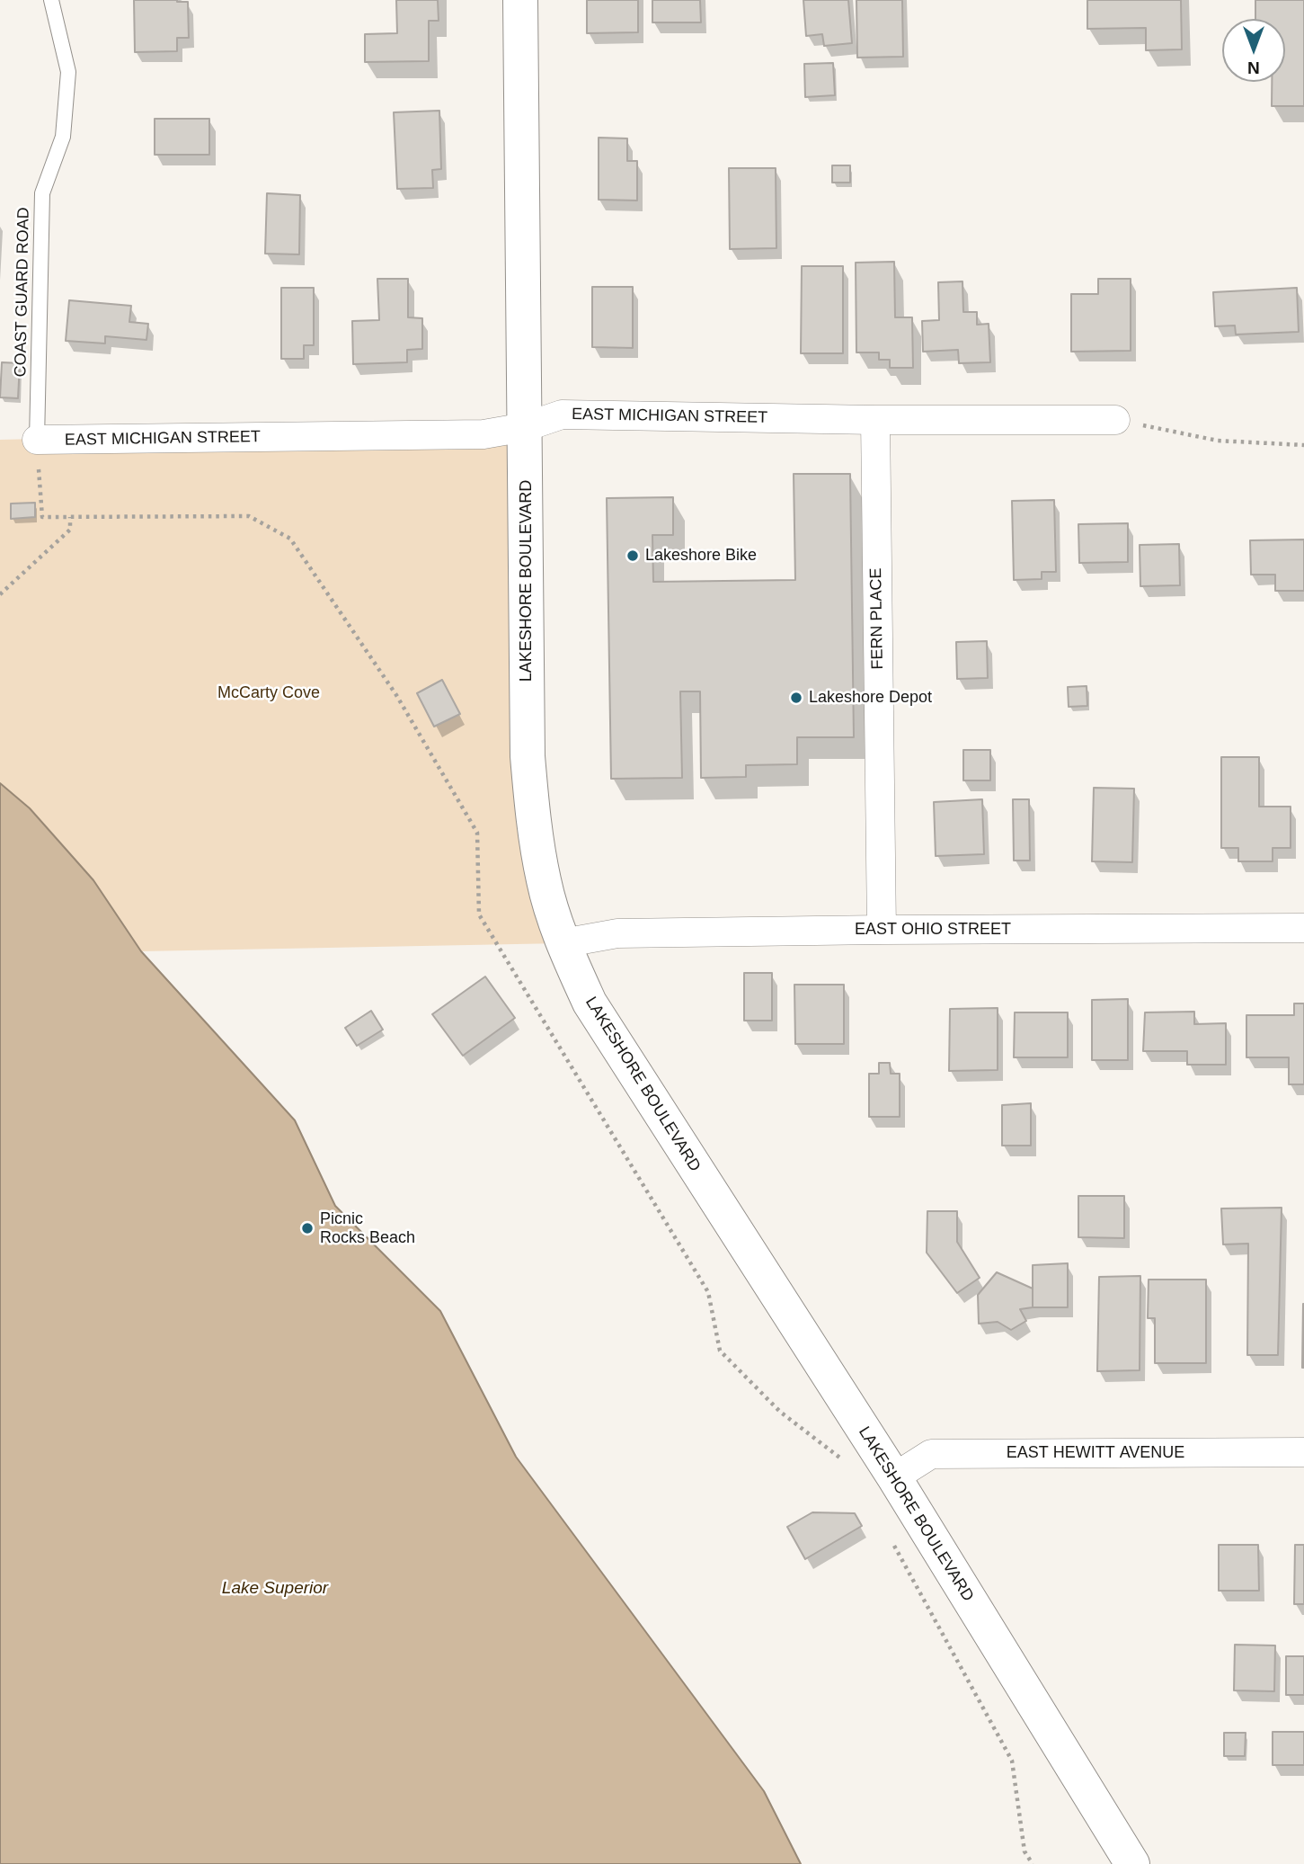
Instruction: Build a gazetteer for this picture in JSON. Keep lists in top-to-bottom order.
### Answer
{
  "streets": {
    "street": [
      "EAST MICHIGAN STREET",
      "LAKESHORE BOULEVARD",
      "FERN PLACE",
      "EAST OHIO STREET",
      "EAST HEWITT AVENUE"
    ],
    "lane": ["COAST GUARD ROAD"]
  },
  "crossings": [
    ["COAST GUARD ROAD", "EAST MICHIGAN STREET"],
    ["EAST MICHIGAN STREET", "LAKESHORE BOULEVARD"],
    ["EAST MICHIGAN STREET", "FERN PLACE"],
    ["LAKESHORE BOULEVARD", "EAST OHIO STREET"],
    ["LAKESHORE BOULEVARD", "EAST HEWITT AVENUE"],
    ["FERN PLACE", "EAST OHIO STREET"]
  ],
  "water": ["Lake Superior"],
  "parks": ["McCarty Cove"],
  "places": ["Lakeshore Bike", "Lakeshore Depot", "Picnic Rocks Beach"],
  "north": "bottom"
}
